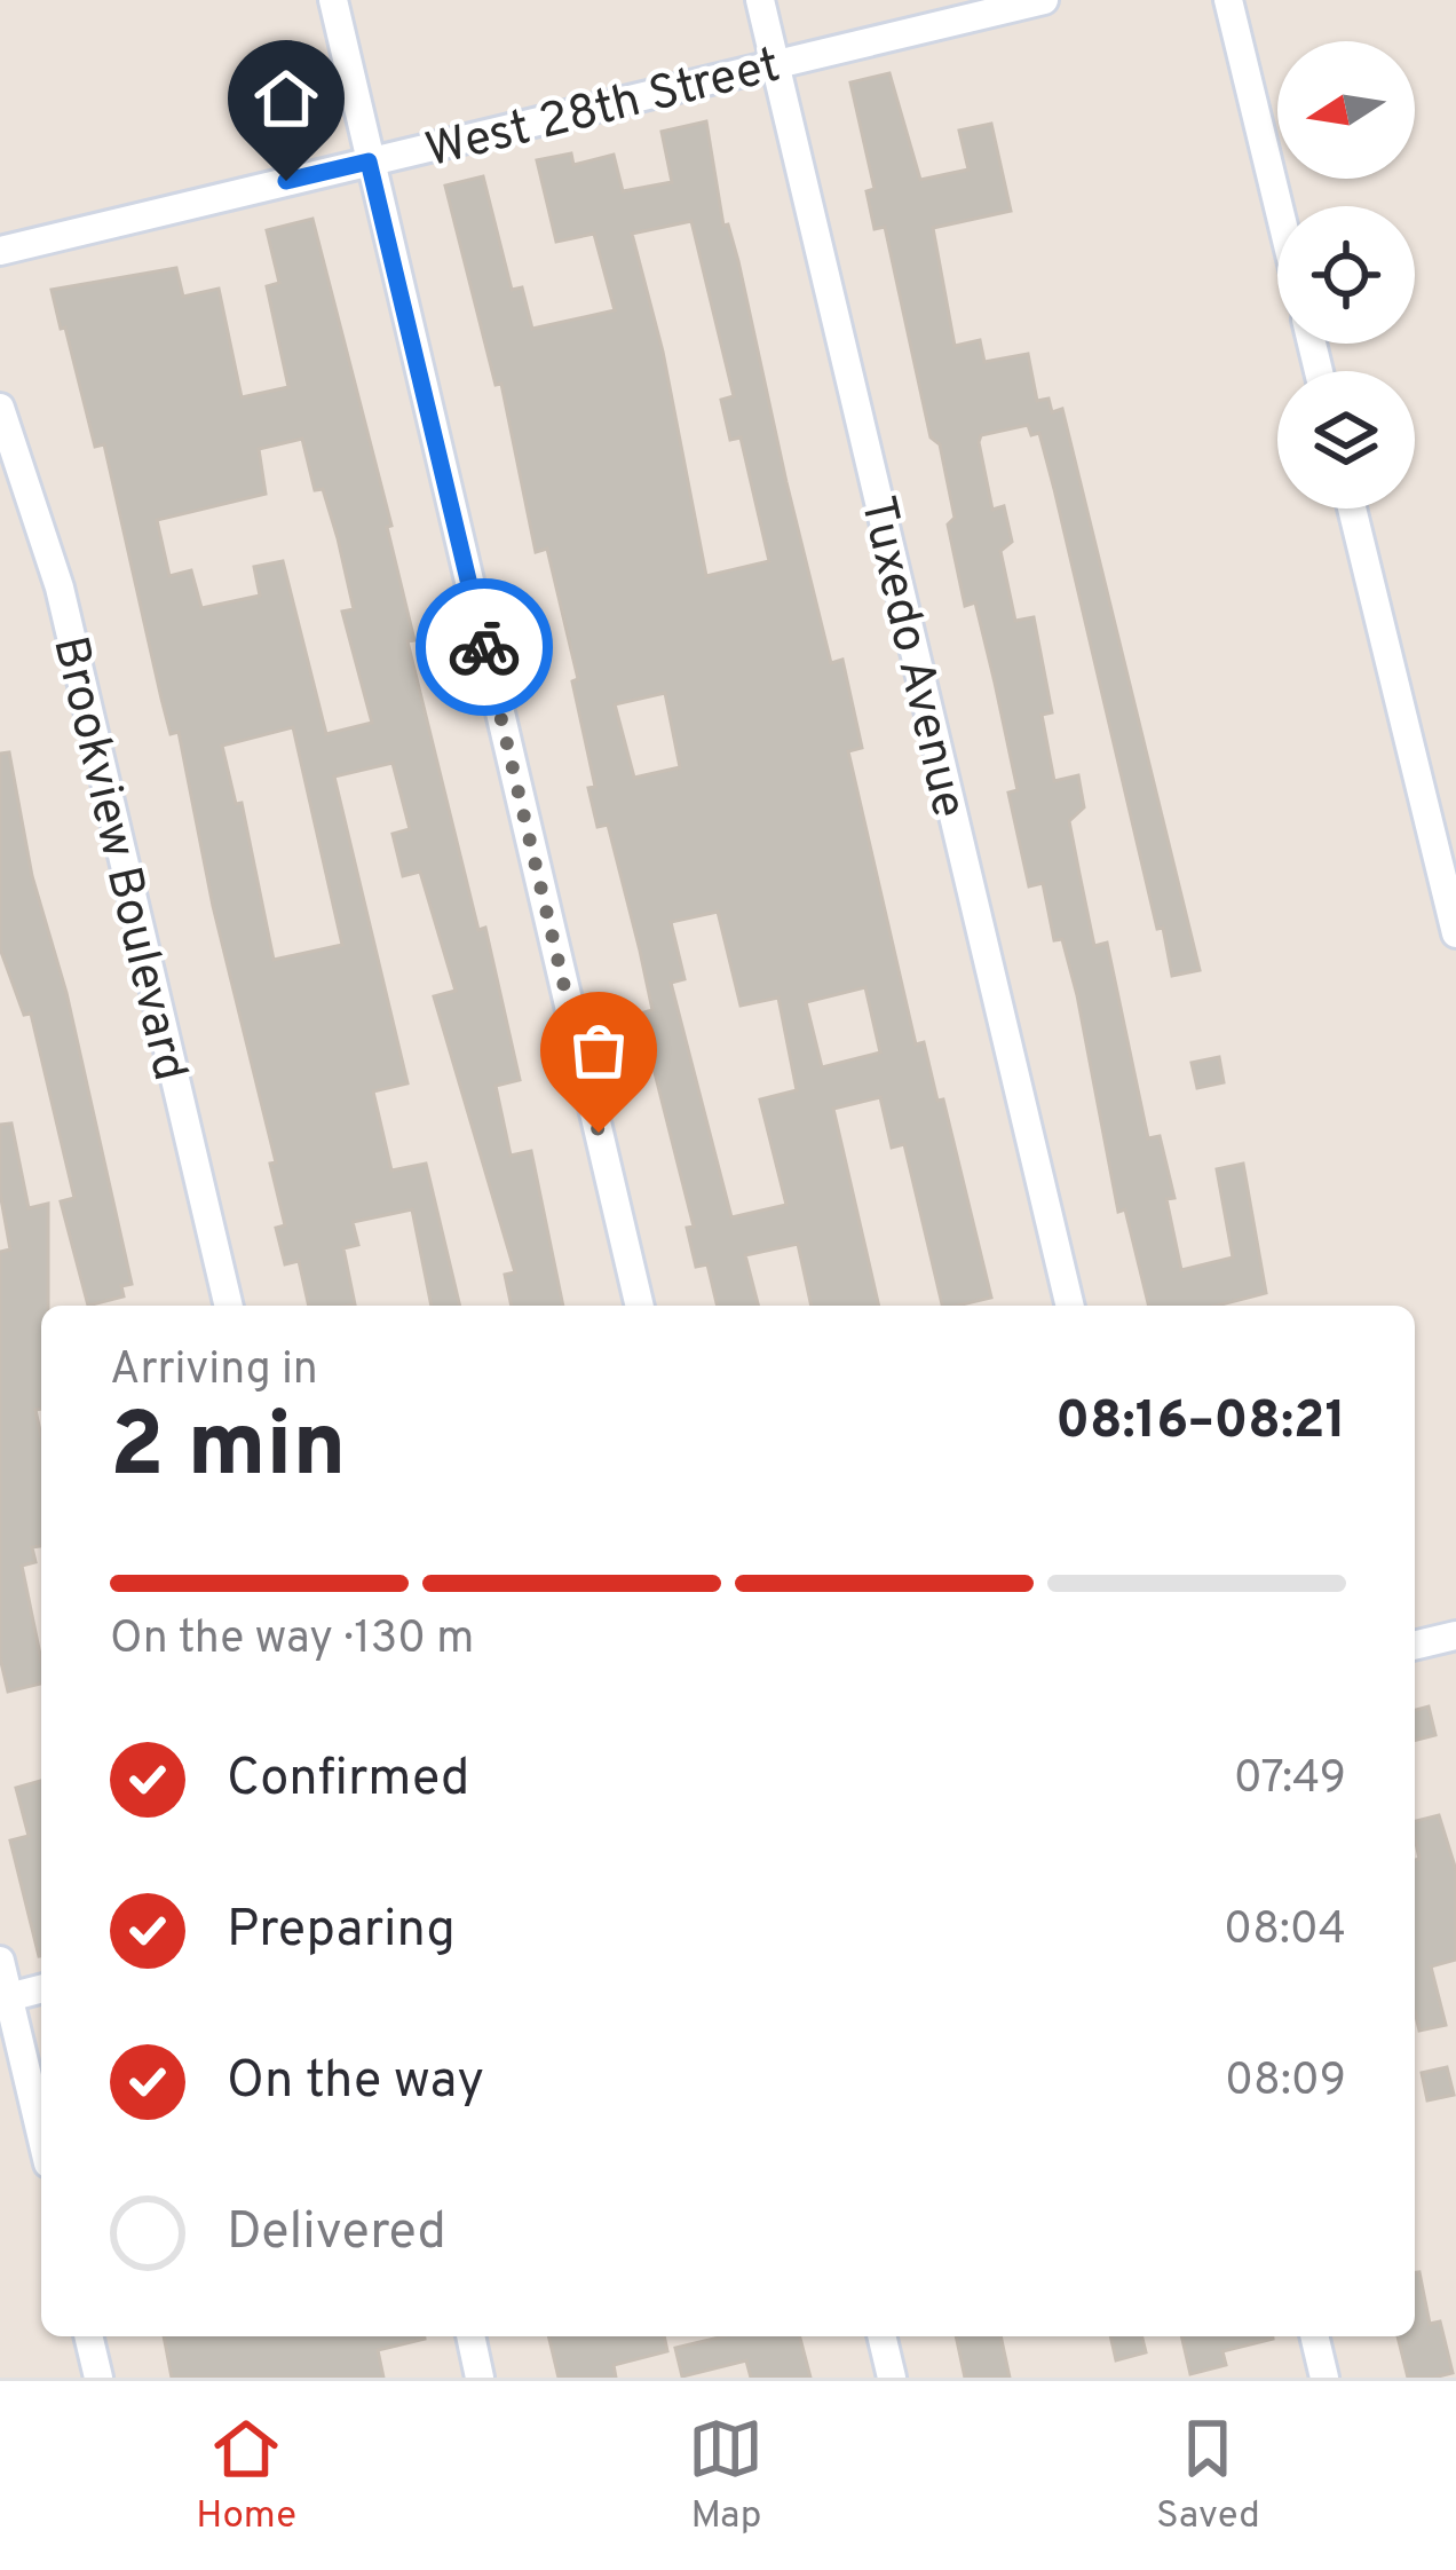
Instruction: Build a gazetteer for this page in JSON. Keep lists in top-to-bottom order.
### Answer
{
  "streets": {
    "street": ["West 28th Street", "Tuxedo Avenue", "Brookview Boulevard"]
  },
  "crossings": [
    ["West 28th Street", "Tuxedo Avenue"]
  ],
  "north": "left",
  "page": {
    "heading": ["2 min", "Arriving in", "08:16–08:21"],
    "bar": "On the way · 130 m",
    "list": [
      ["Confirmed", "07:49"],
      ["Preparing", "08:04"],
      ["On the way", "08:09"],
      "Delivered"
    ],
    "tabs": ["Home", "Map", "Saved"]
  }
}
